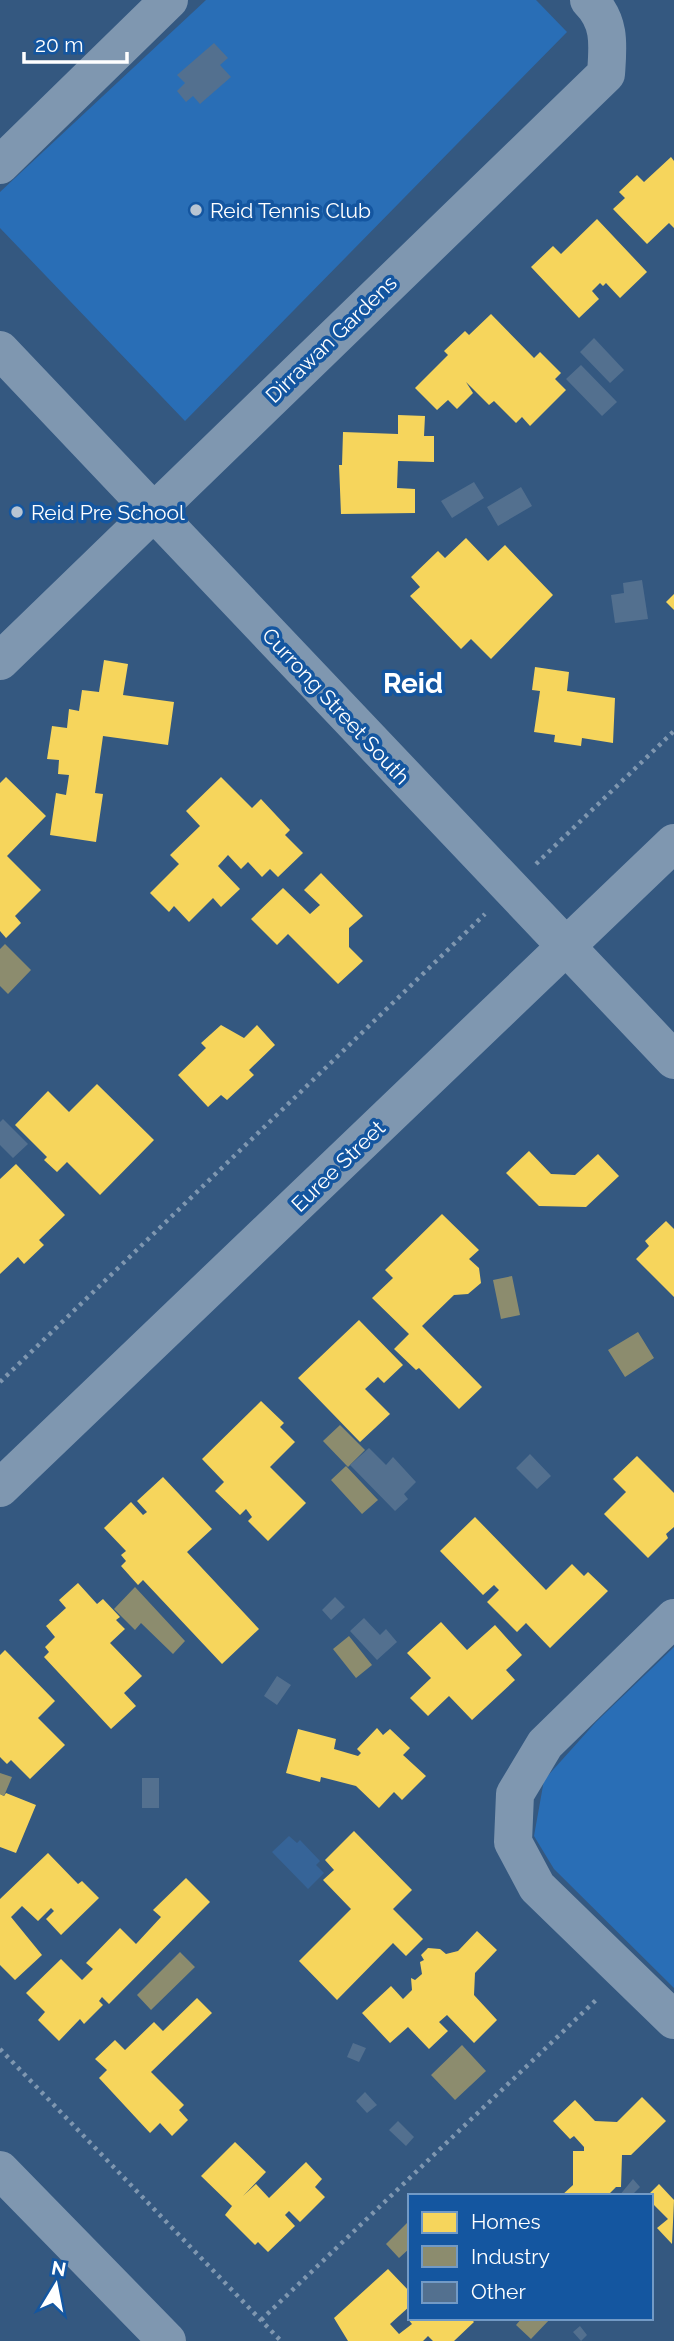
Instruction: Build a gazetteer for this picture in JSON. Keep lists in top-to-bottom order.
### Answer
{
  "streets": {
    "street": ["Dirrawan Gardens", "Currong Street South", "Euree Street"]
  },
  "crossings": [
    ["Dirrawan Gardens", "Currong Street South"],
    ["Currong Street South", "Euree Street"]
  ],
  "districts": ["Reid"],
  "places": ["Reid Tennis Club", "Reid Pre School"],
  "legend": ["Homes", "Industry", "Other"],
  "scale_bar": "20 m",
  "north": "top"
}
